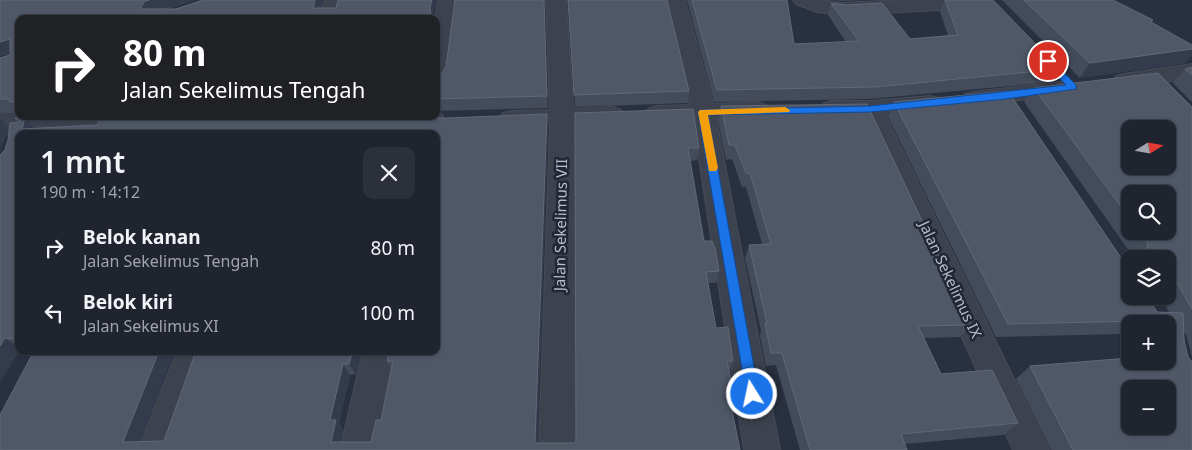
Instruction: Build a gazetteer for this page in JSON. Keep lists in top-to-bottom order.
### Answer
{
  "streets": {
    "street": ["Jalan Sekelimus VII", "Jalan Sekelimus IX"]
  },
  "north": "right",
  "page": {
    "turn": ["80 m", "Jalan Sekelimus Tengah"],
    "map_buttons": ["+", "−"],
    "heading": ["1 mnt", "190 m · 14:12"],
    "list": [
      {
        "name": "Belok kanan",
        "note": "Jalan Sekelimus Tengah",
        "value": "80 m"
      },
      {
        "name": "Belok kiri",
        "note": "Jalan Sekelimus XI",
        "value": "100 m"
      }
    ]
  }
}
